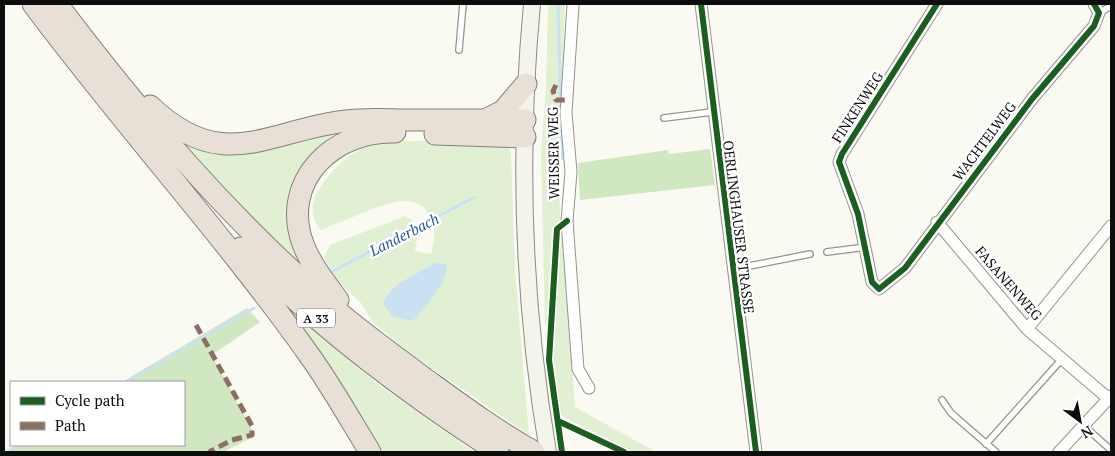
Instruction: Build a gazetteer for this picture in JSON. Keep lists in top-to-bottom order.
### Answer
{
  "streets": {
    "highway": ["A 33"],
    "street": [
      "FINKENWEG",
      "WACHTELWEG",
      "WEISSER WEG",
      "OERLINGHAUSER STRASSE",
      "FASANENWEG"
    ]
  },
  "crossings": [
    ["FINKENWEG", "WACHTELWEG"],
    ["WACHTELWEG", "FASANENWEG"]
  ],
  "water": ["Landerbach"],
  "legend": ["Cycle path", "Path"],
  "north": "bottom right"
}
